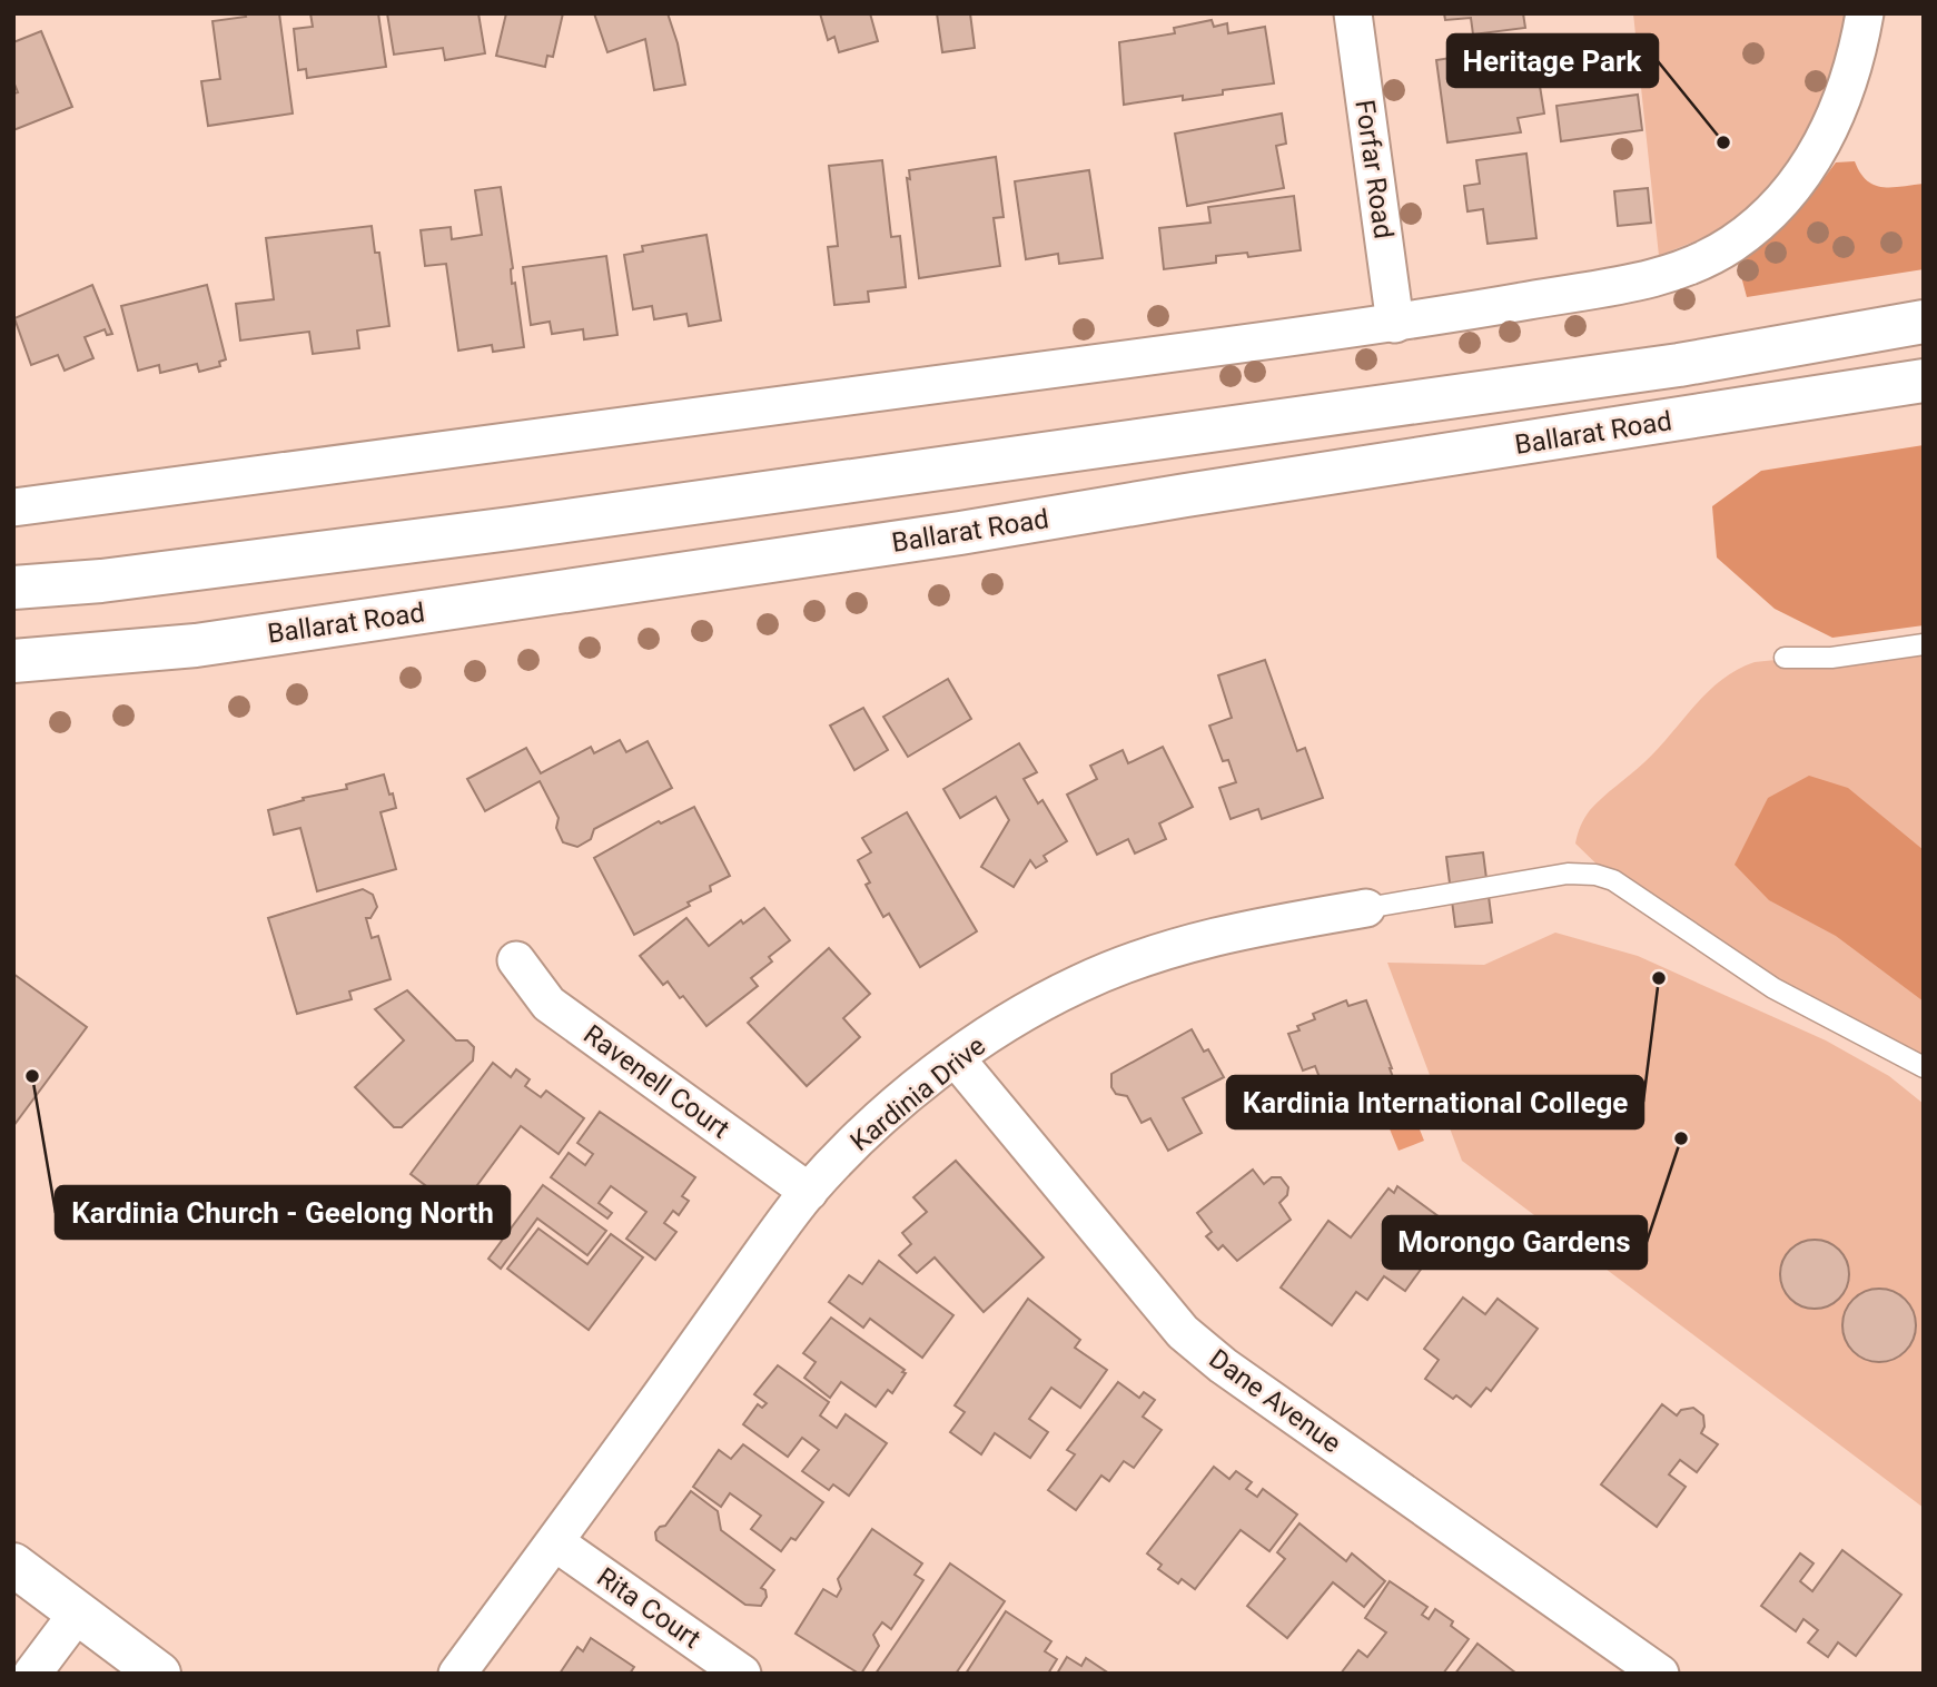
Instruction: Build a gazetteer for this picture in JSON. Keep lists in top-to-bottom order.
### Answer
{
  "streets": {
    "main road": ["Ballarat Road"],
    "street": [
      "Forfar Road",
      "Ravenell Court",
      "Kardinia Drive",
      "Dane Avenue",
      "Rita Court"
    ]
  },
  "crossings": [
    ["Ravenell Court", "Kardinia Drive"],
    ["Kardinia Drive", "Dane Avenue"],
    ["Kardinia Drive", "Rita Court"]
  ],
  "places": [
    "Heritage Park",
    "Kardinia International College",
    "Kardinia Church - Geelong North",
    "Morongo Gardens"
  ]
}
